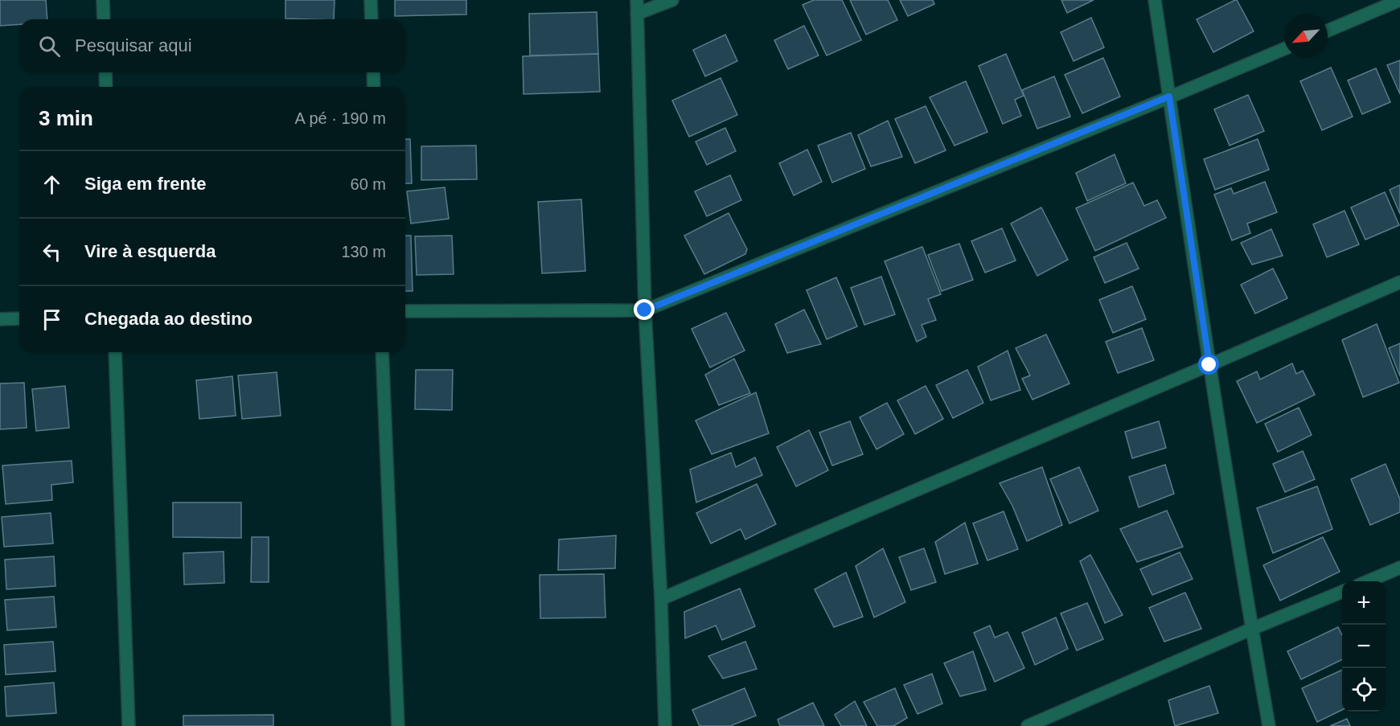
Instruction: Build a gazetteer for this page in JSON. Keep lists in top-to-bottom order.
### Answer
{
  "north": "bottom left",
  "page": {
    "search": "Pesquisar aqui",
    "heading": ["3 min", "A pé · 190 m"],
    "list": [
      ["Siga em frente", "60 m"],
      ["Vire à esquerda", "130 m"],
      "Chegada ao destino"
    ],
    "map_buttons": ["+", "−"]
  }
}
